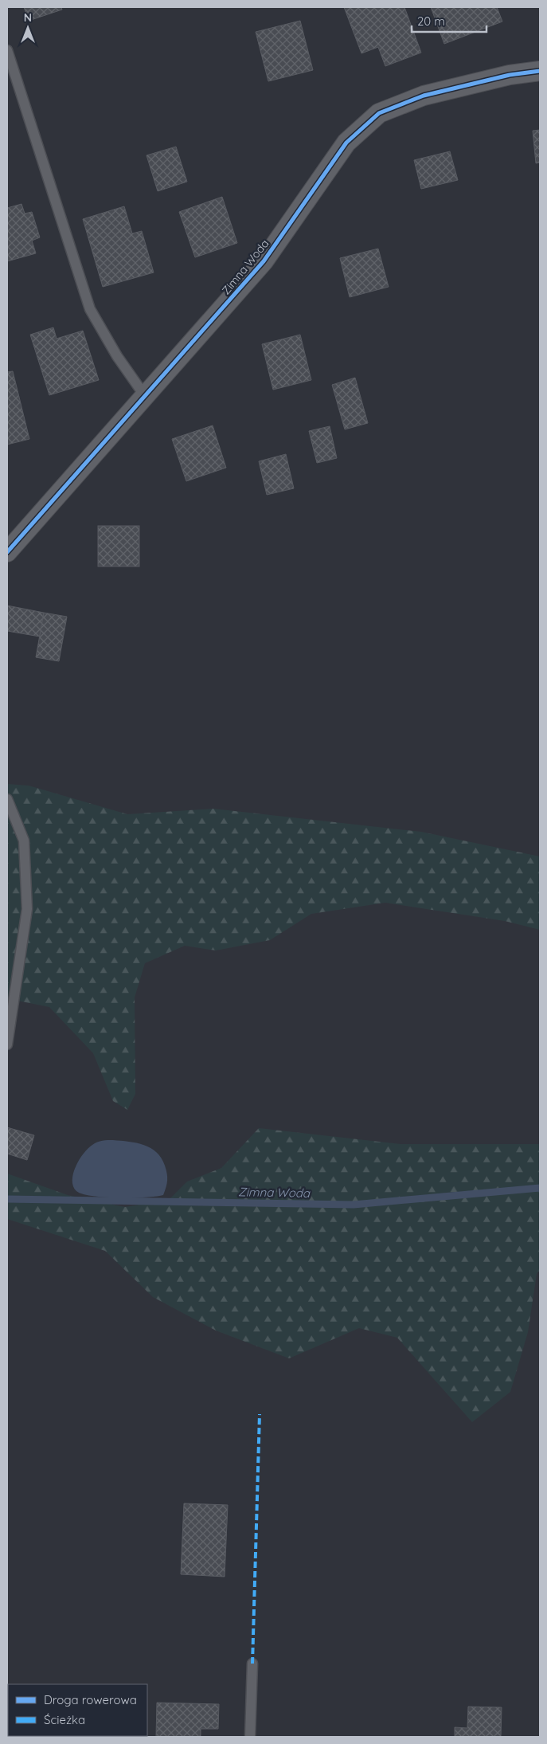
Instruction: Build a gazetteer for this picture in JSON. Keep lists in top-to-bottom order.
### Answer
{
  "streets": {
    "street": ["Zimna Woda"]
  },
  "water": ["Zimna Woda"],
  "legend": ["Droga rowerowa", "Ścieżka"],
  "scale_bar": "20 m",
  "north": "top"
}
